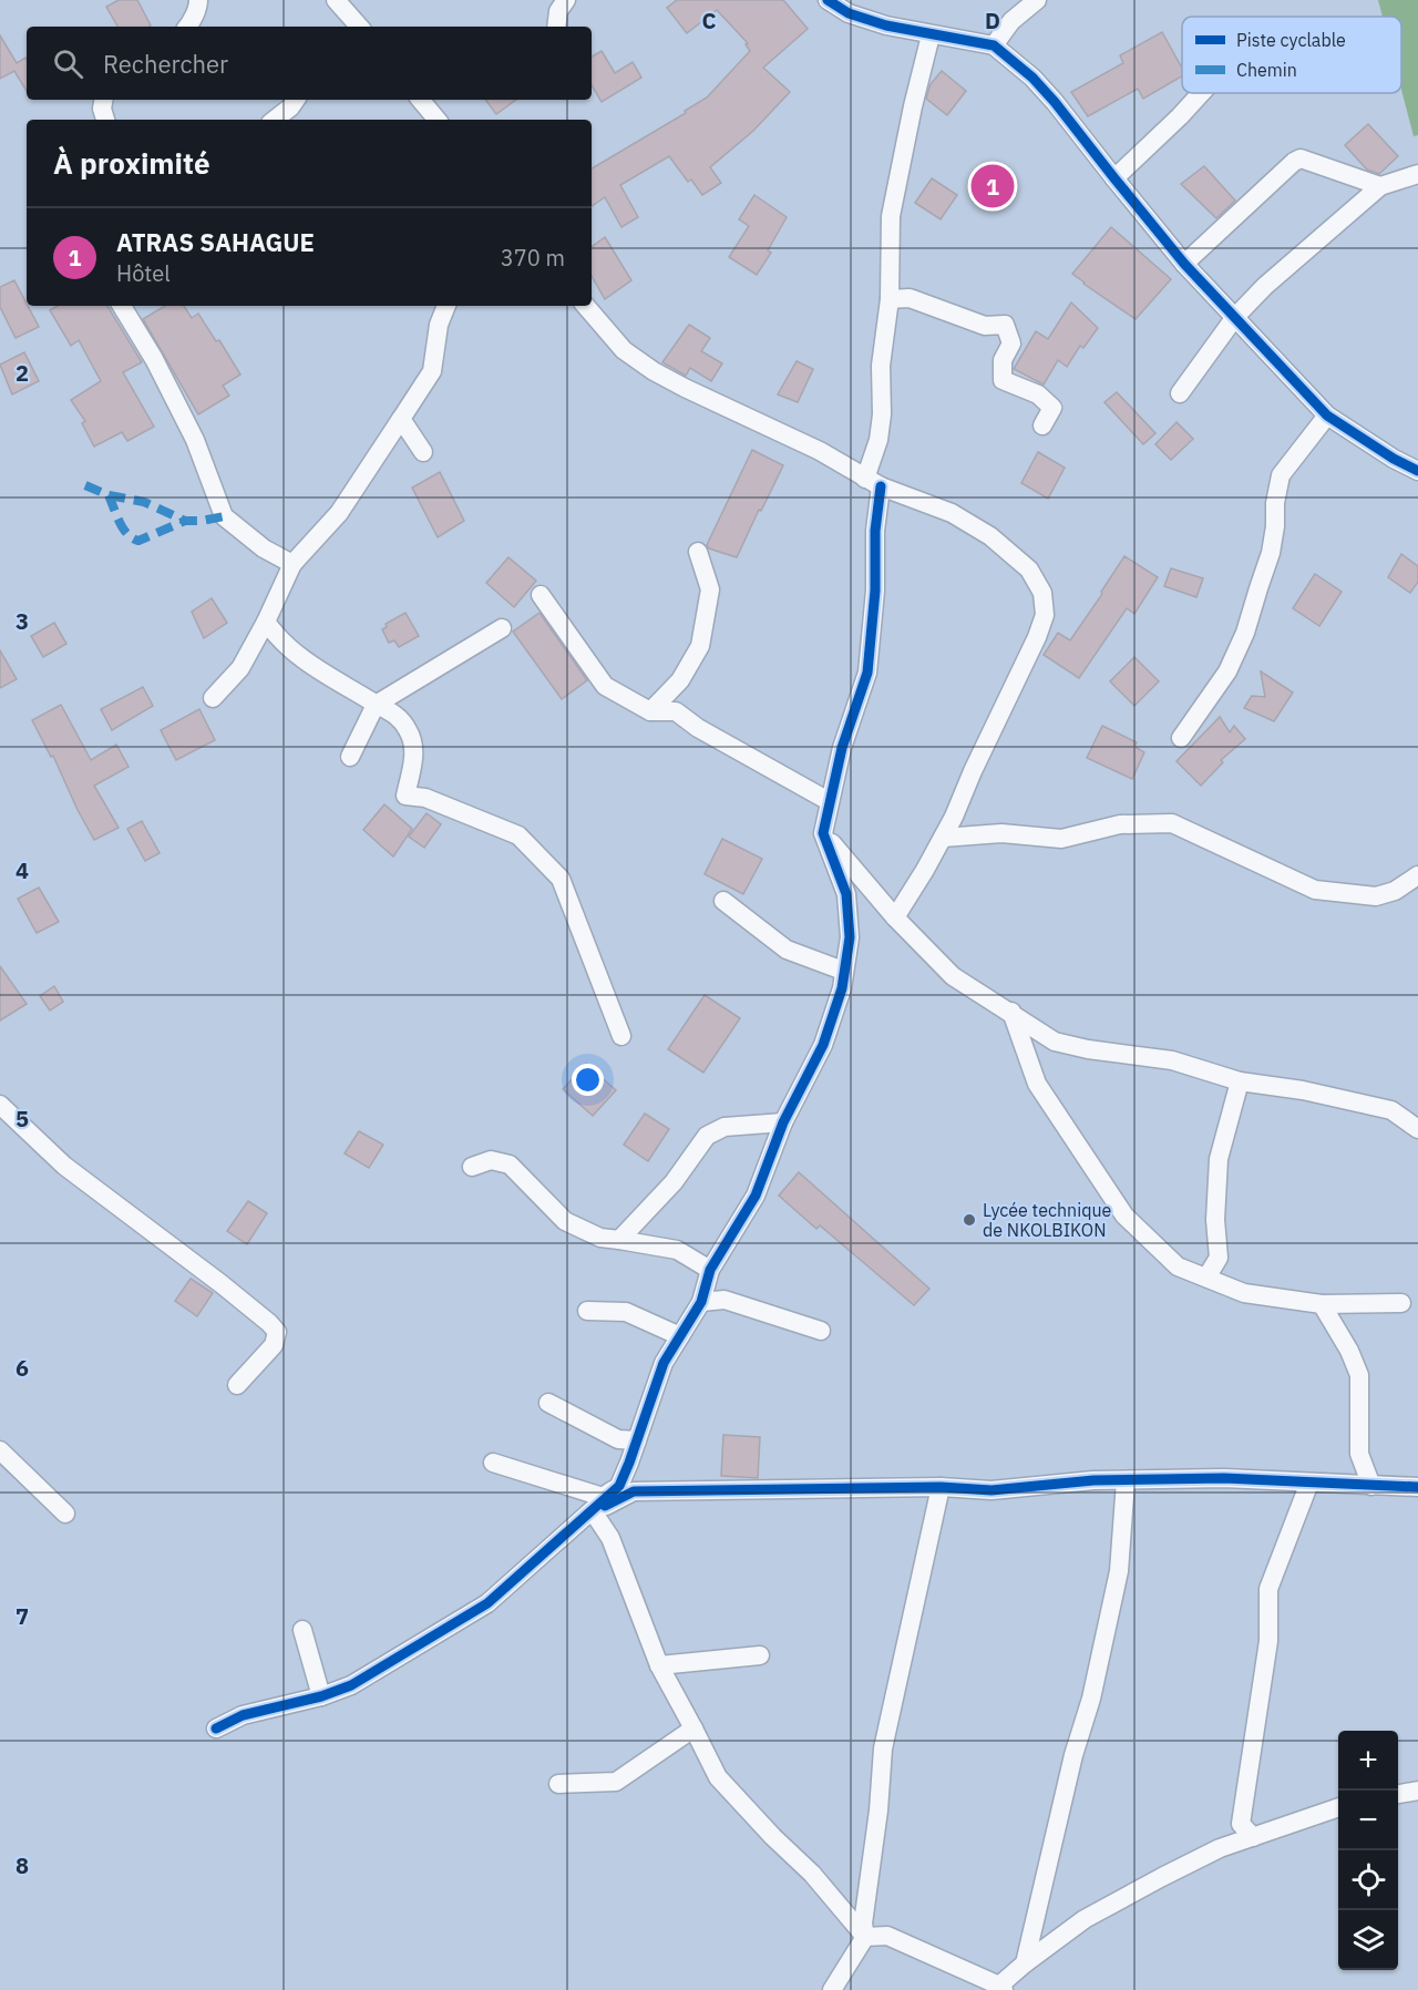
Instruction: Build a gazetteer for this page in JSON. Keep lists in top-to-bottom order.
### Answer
{
  "places": ["Lycée technique de NKOLBIKON"],
  "legend": ["Piste cyclable", "Chemin"],
  "page": {
    "search": "Rechercher",
    "heading": "À proximité",
    "pins": "1",
    "list": [
      {
        "mark": "1",
        "name": "ATRAS SAHAGUE",
        "note": "Hôtel",
        "value": "370 m"
      }
    ],
    "map_buttons": ["+", "−"]
  },
  "grid": {
    "columns": ["C", "D"],
    "rows": [
      "2",
      "3",
      "4",
      "5",
      "6",
      "7",
      "8"
    ]
  }
}
